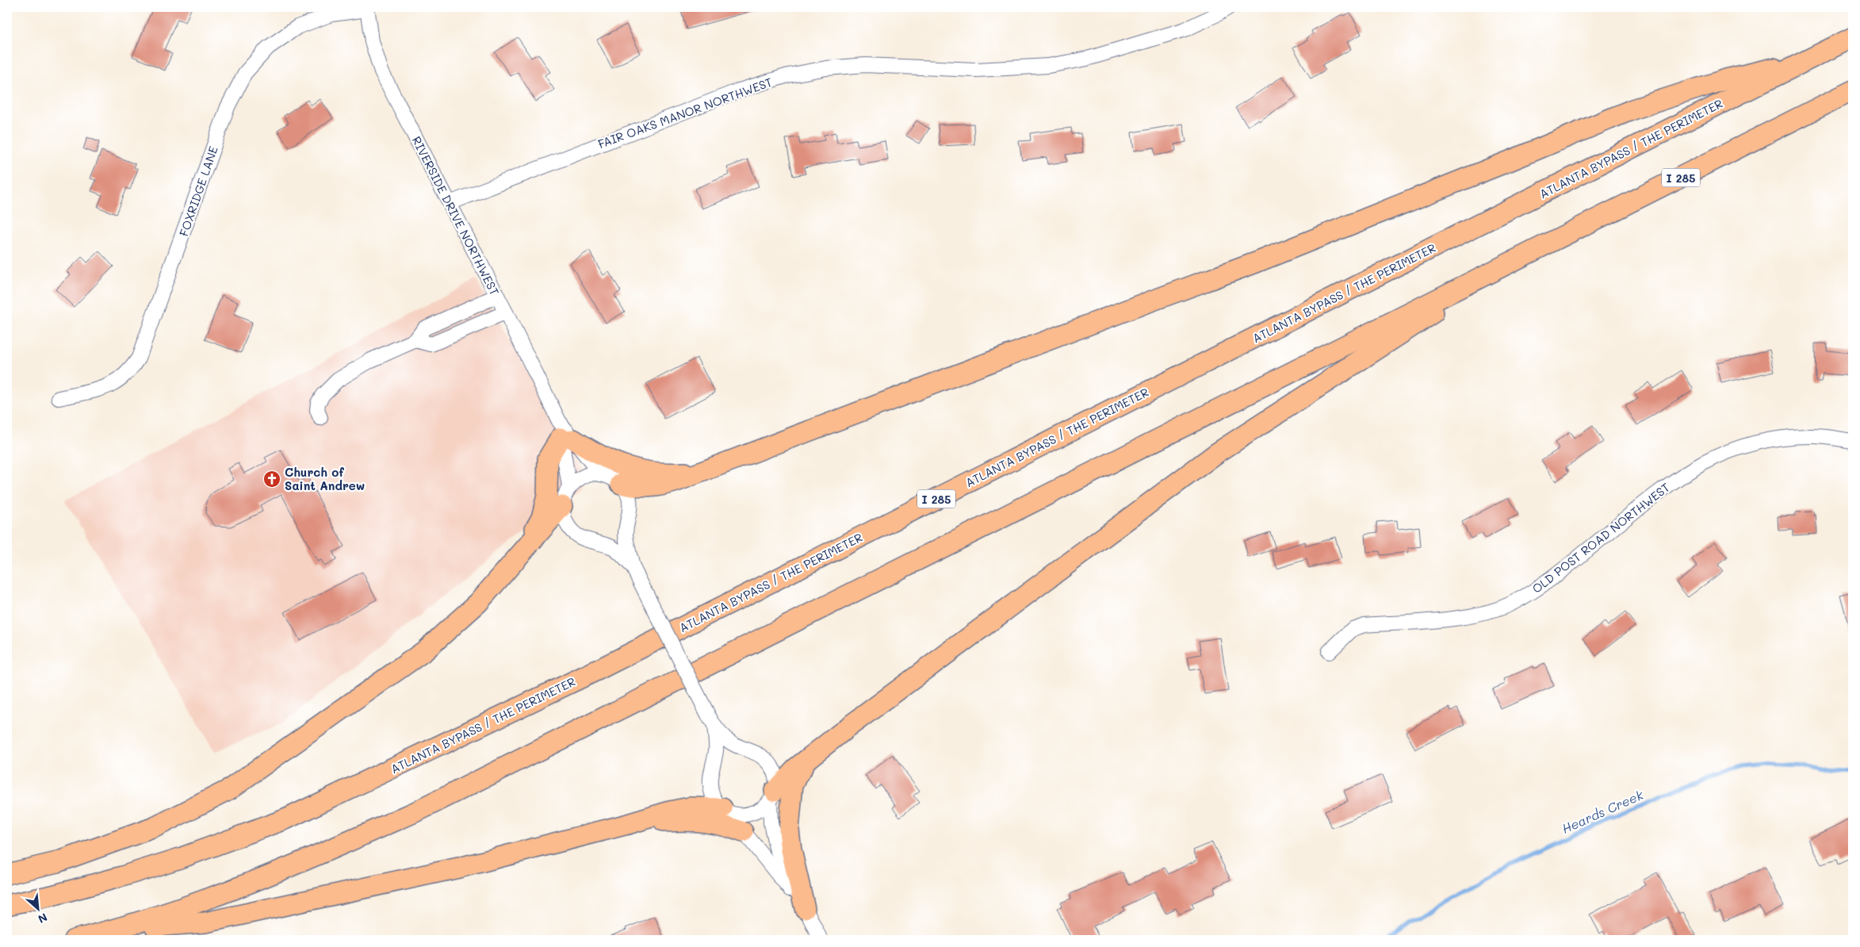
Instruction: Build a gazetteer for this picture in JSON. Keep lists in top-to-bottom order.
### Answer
{
  "streets": {
    "highway": ["ATLANTA BYPASS / THE PERIMETER", "I 285"],
    "street": [
      "FAIR OAKS MANOR NORTHWEST",
      "FOXRIDGE LANE",
      "RIVERSIDE DRIVE NORTHWEST",
      "OLD POST ROAD NORTHWEST"
    ]
  },
  "crossings": [
    ["FAIR OAKS MANOR NORTHWEST", "RIVERSIDE DRIVE NORTHWEST"],
    ["FOXRIDGE LANE", "RIVERSIDE DRIVE NORTHWEST"]
  ],
  "water": ["Heards Creek"],
  "places": {
    "church": ["Church of Saint Andrew"]
  },
  "north": "bottom right"
}
